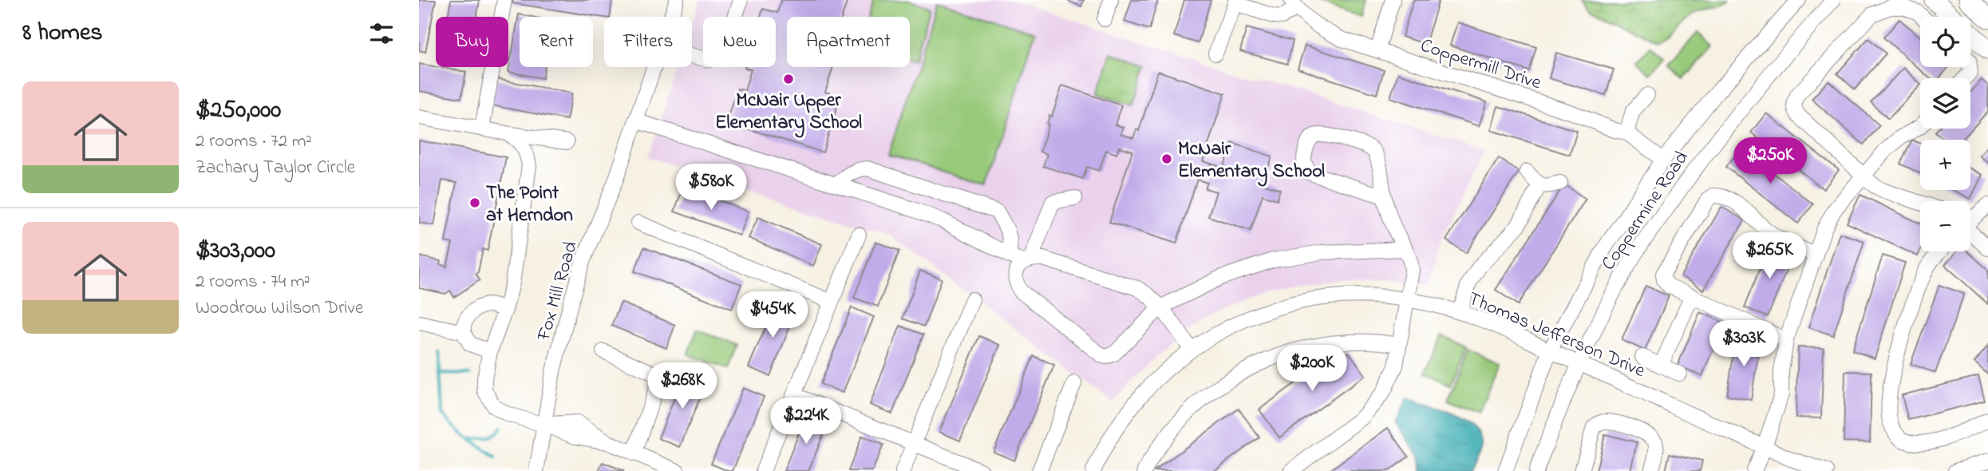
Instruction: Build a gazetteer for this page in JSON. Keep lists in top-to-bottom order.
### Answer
{
  "streets": {
    "street": [
      "Coppermill Drive",
      "Coppermine Road",
      "Fox Mill Road",
      "Thomas Jefferson Drive"
    ]
  },
  "crossings": [
    ["Coppermill Drive", "Coppermine Road"],
    ["Coppermine Road", "Thomas Jefferson Drive"]
  ],
  "places": ["McNair Upper Elementary School", "McNair Elementary School", "The Point at Herndon"],
  "page": {
    "heading": "8 homes",
    "map_buttons": ["+", "−"],
    "chip": [
      "Buy",
      "Rent",
      "Filters",
      "New",
      "Apartment"
    ],
    "list": [
      {
        "name": "$250,000",
        "note": "2 rooms · 72 m² · Zachary Taylor Circle"
      },
      {
        "name": "$303,000",
        "note": "2 rooms · 74 m² · Woodrow Wilson Drive"
      }
    ],
    "price": [
      "$250K",
      "$580K",
      "$265K",
      "$454K",
      "$303K",
      "$200K",
      "$268K",
      "$224K"
    ]
  }
}
